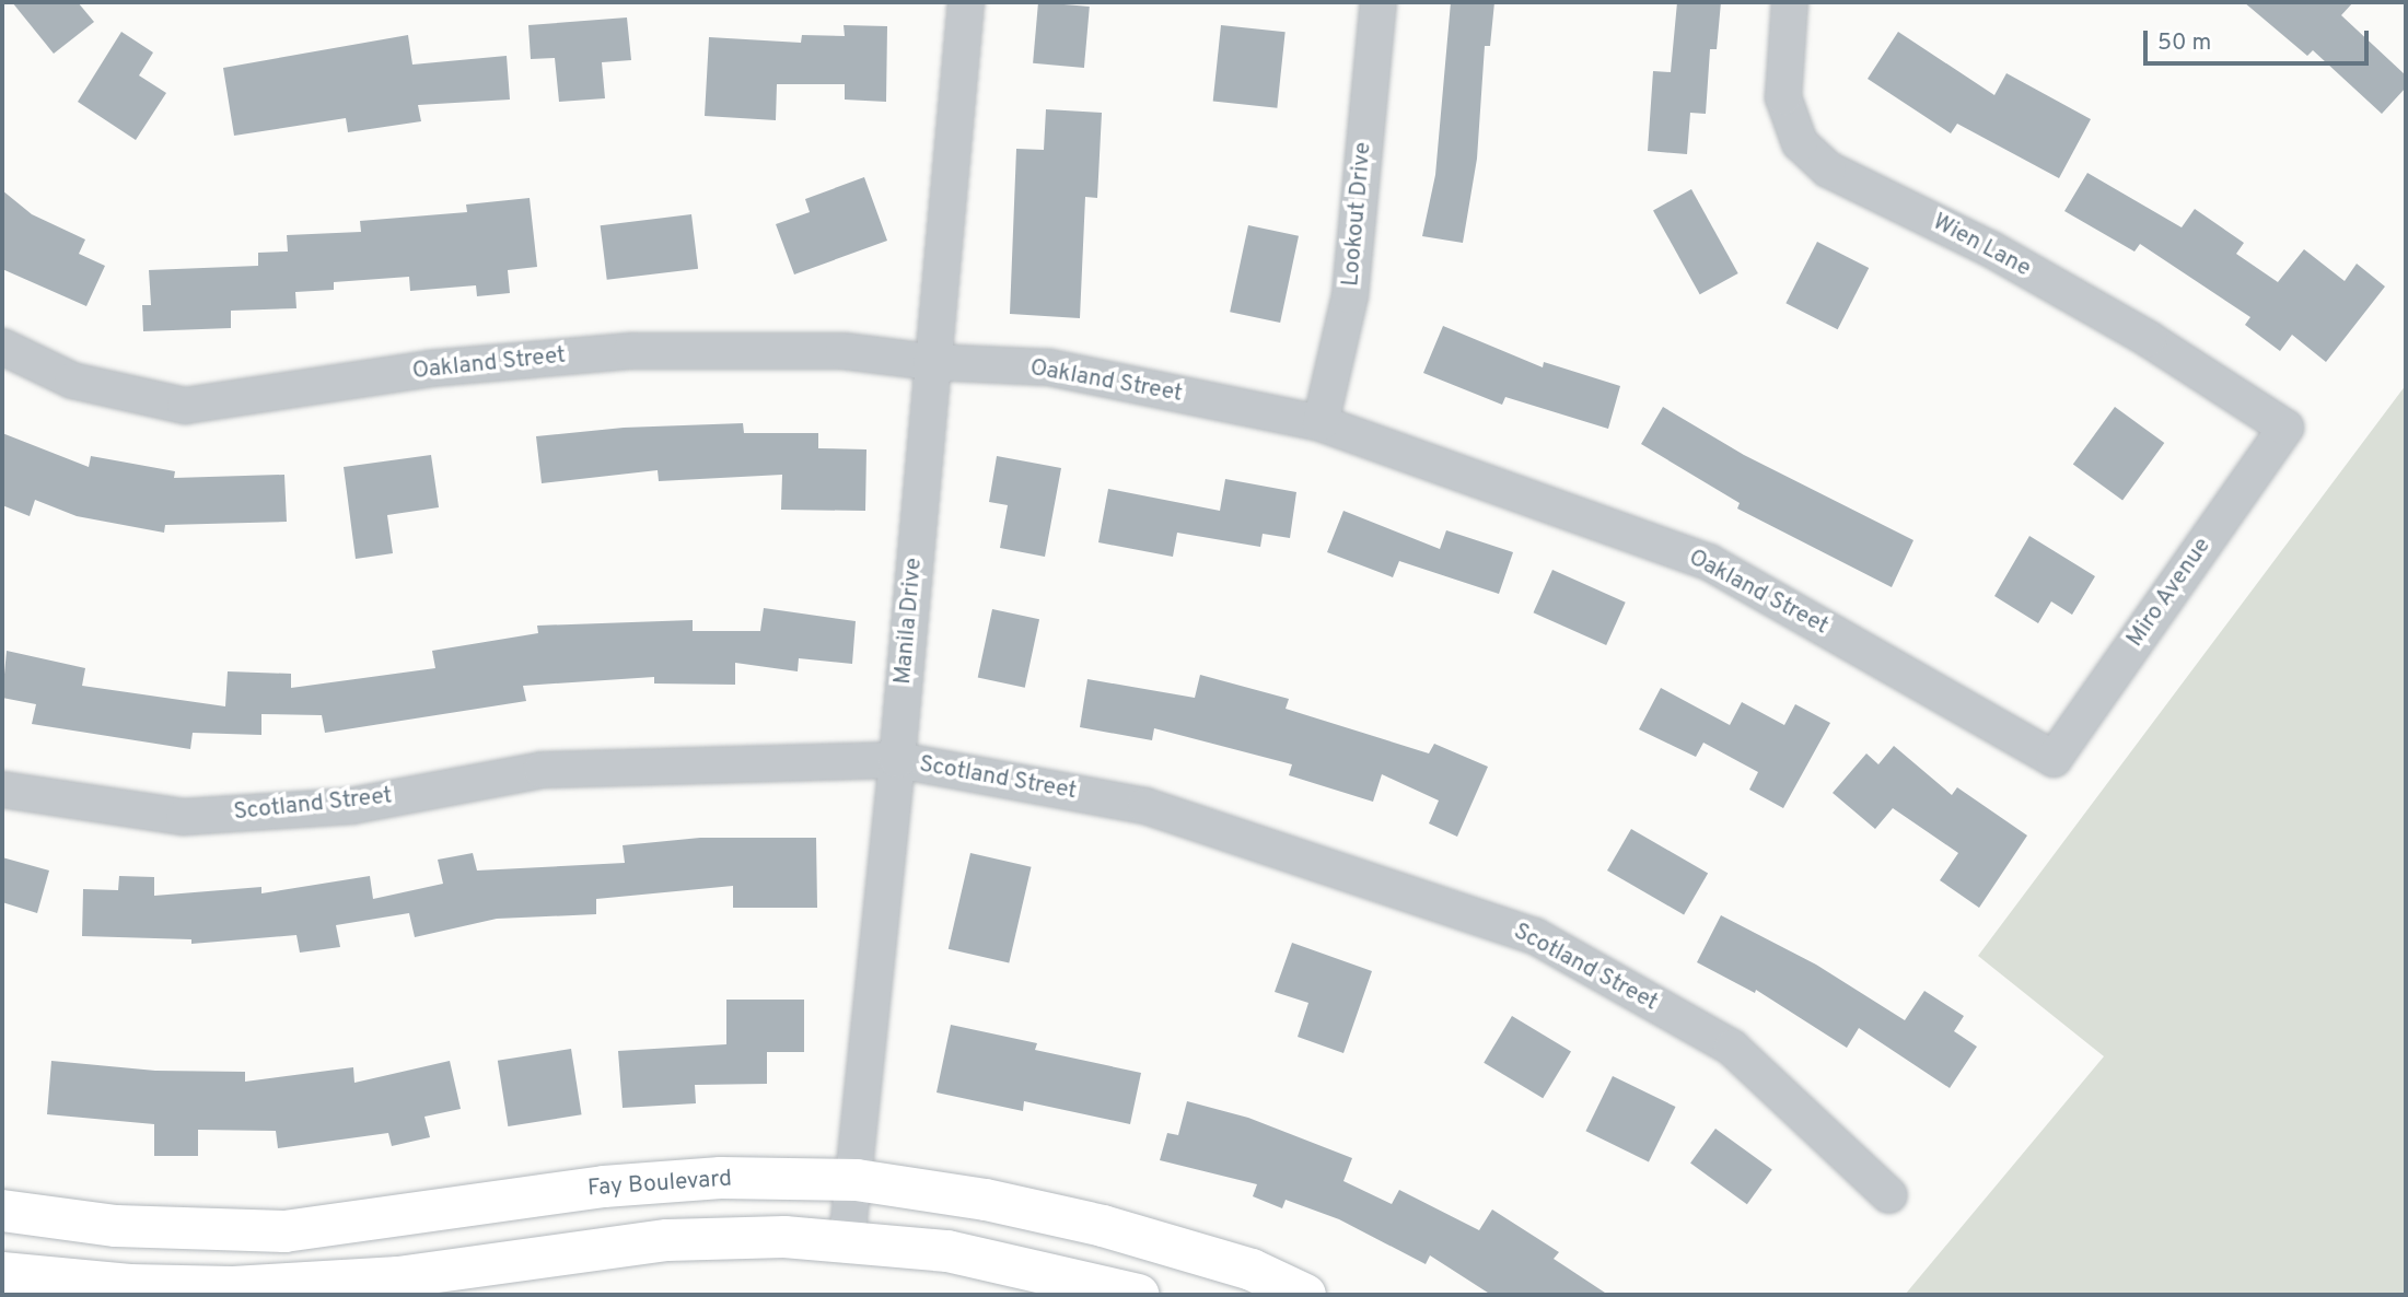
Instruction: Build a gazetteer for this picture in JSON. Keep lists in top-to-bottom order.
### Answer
{
  "streets": {
    "main road": ["Fay Boulevard"],
    "street": [
      "Lookout Drive",
      "Wien Lane",
      "Oakland Street",
      "Miro Avenue",
      "Manila Drive",
      "Scotland Street"
    ]
  },
  "crossings": [
    ["Lookout Drive", "Oakland Street"],
    ["Wien Lane", "Miro Avenue"],
    ["Oakland Street", "Miro Avenue"],
    ["Oakland Street", "Manila Drive"],
    ["Manila Drive", "Scotland Street"],
    ["Manila Drive", "Fay Boulevard"]
  ],
  "scale_bar": "50 m"
}
